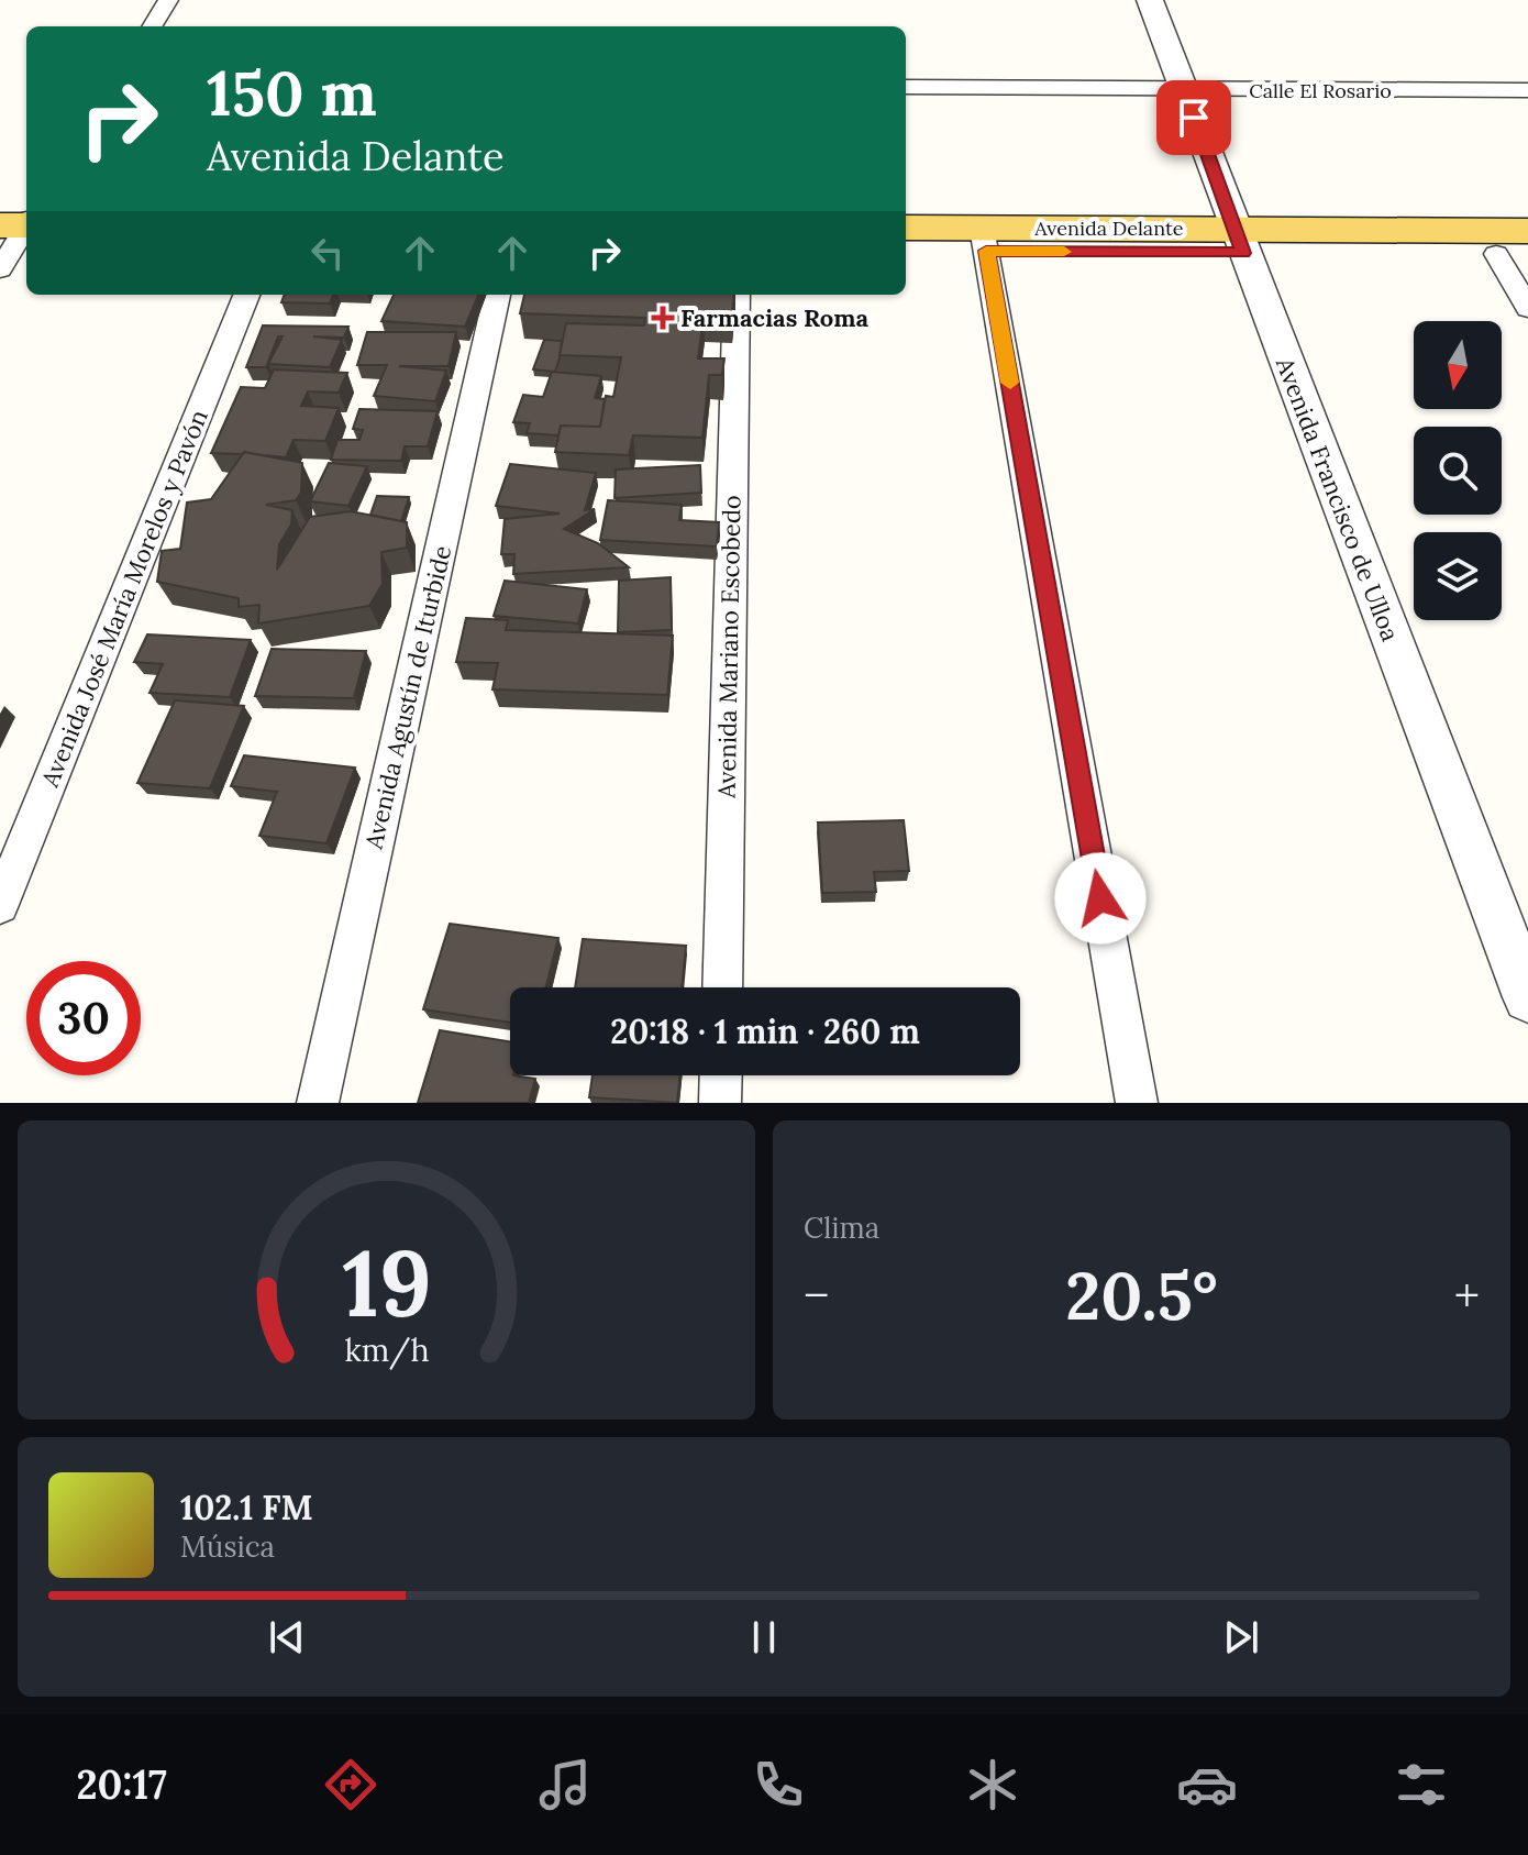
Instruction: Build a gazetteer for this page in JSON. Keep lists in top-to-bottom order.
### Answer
{
  "streets": {
    "main road": ["Avenida Delante"],
    "street": [
      "Calle El Rosario",
      "Avenida Francisco de Ulloa",
      "Avenida José María Morelos y Pavón",
      "Avenida Mariano Escobedo",
      "Avenida Agustín de Iturbide"
    ]
  },
  "crossings": [
    ["Calle El Rosario", "Avenida Francisco de Ulloa"],
    ["Avenida Delante", "Avenida Francisco de Ulloa"]
  ],
  "places": {
    "health": ["Farmacias Roma"]
  },
  "north": "bottom",
  "page": {
    "turn": ["150 m", "Avenida Delante"],
    "limit": "30",
    "trip": "20:18 · 1 min · 260 m",
    "tile": "Clima",
    "heat": ["−", "20.5°", "+"],
    "song": ["102.1 FM", "Música"],
    "tabs": "20:17",
    "gauge": ["19", "km/h"]
  }
}
